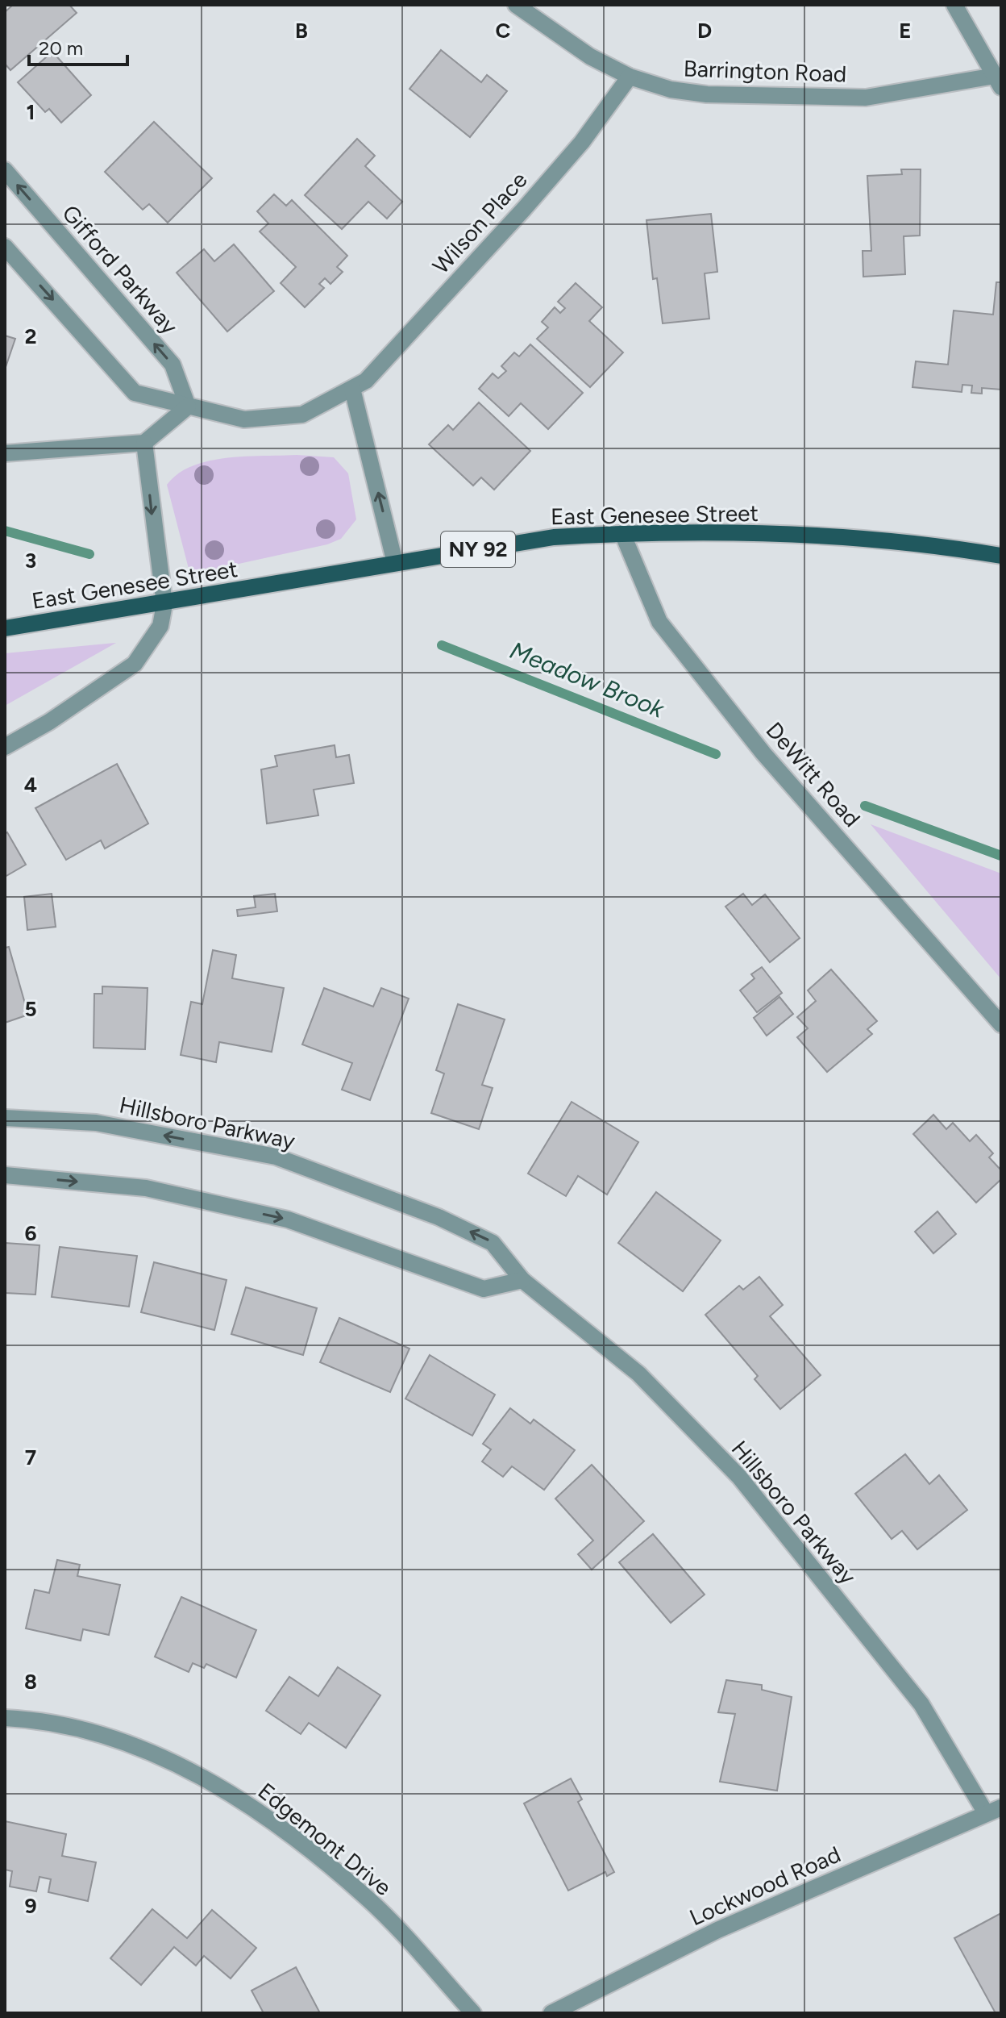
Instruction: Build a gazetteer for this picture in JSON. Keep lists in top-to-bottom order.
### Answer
{
  "streets": {
    "main road": ["East Genesee Street", "NY 92"],
    "street": [
      "Barrington Road",
      "Wilson Place",
      "Gifford Parkway",
      "DeWitt Road",
      "Hillsboro Parkway",
      "Edgemont Drive",
      "Lockwood Road"
    ]
  },
  "crossings": [
    ["Barrington Road", "Wilson Place"],
    ["East Genesee Street", "DeWitt Road"],
    ["Hillsboro Parkway", "Lockwood Road"]
  ],
  "water": ["Meadow Brook"],
  "scale_bar": "20 m",
  "grid": {
    "columns": [
      "B",
      "C",
      "D",
      "E"
    ],
    "rows": [
      "1",
      "2",
      "3",
      "4",
      "5",
      "6",
      "7",
      "8",
      "9"
    ]
  }
}
